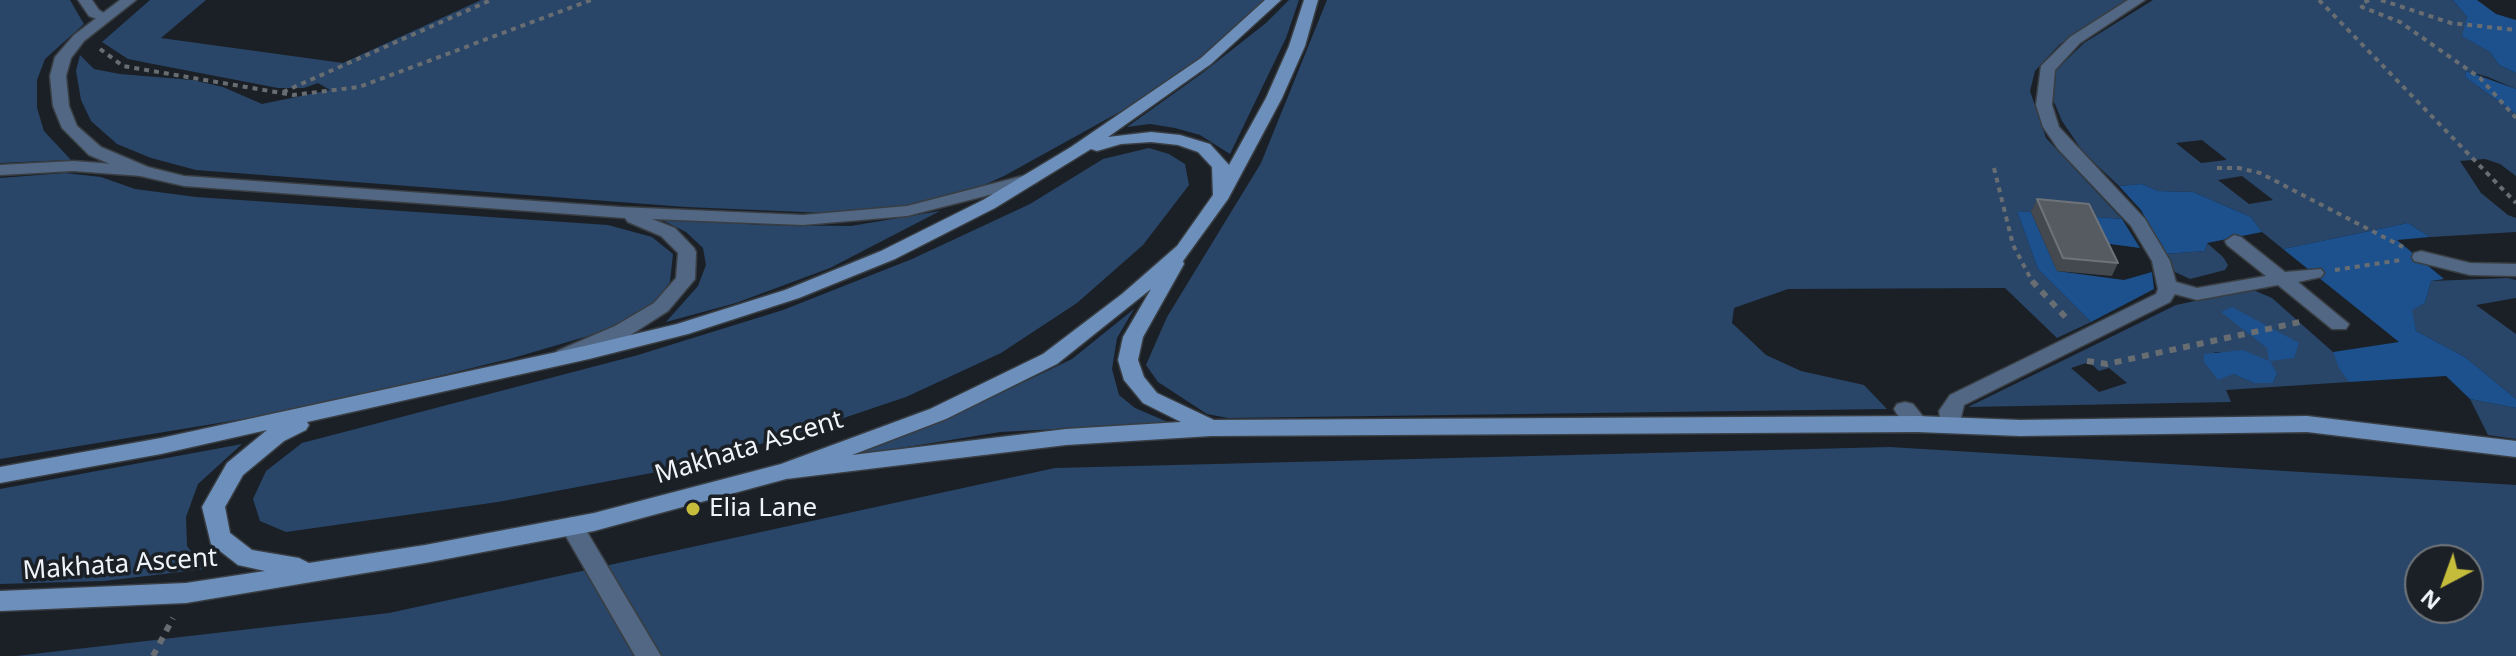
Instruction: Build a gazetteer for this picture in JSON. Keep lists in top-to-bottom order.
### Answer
{
  "streets": {
    "main road": ["Makhata Ascent"]
  },
  "places": ["Elia Lane"],
  "north": "bottom left"
}
